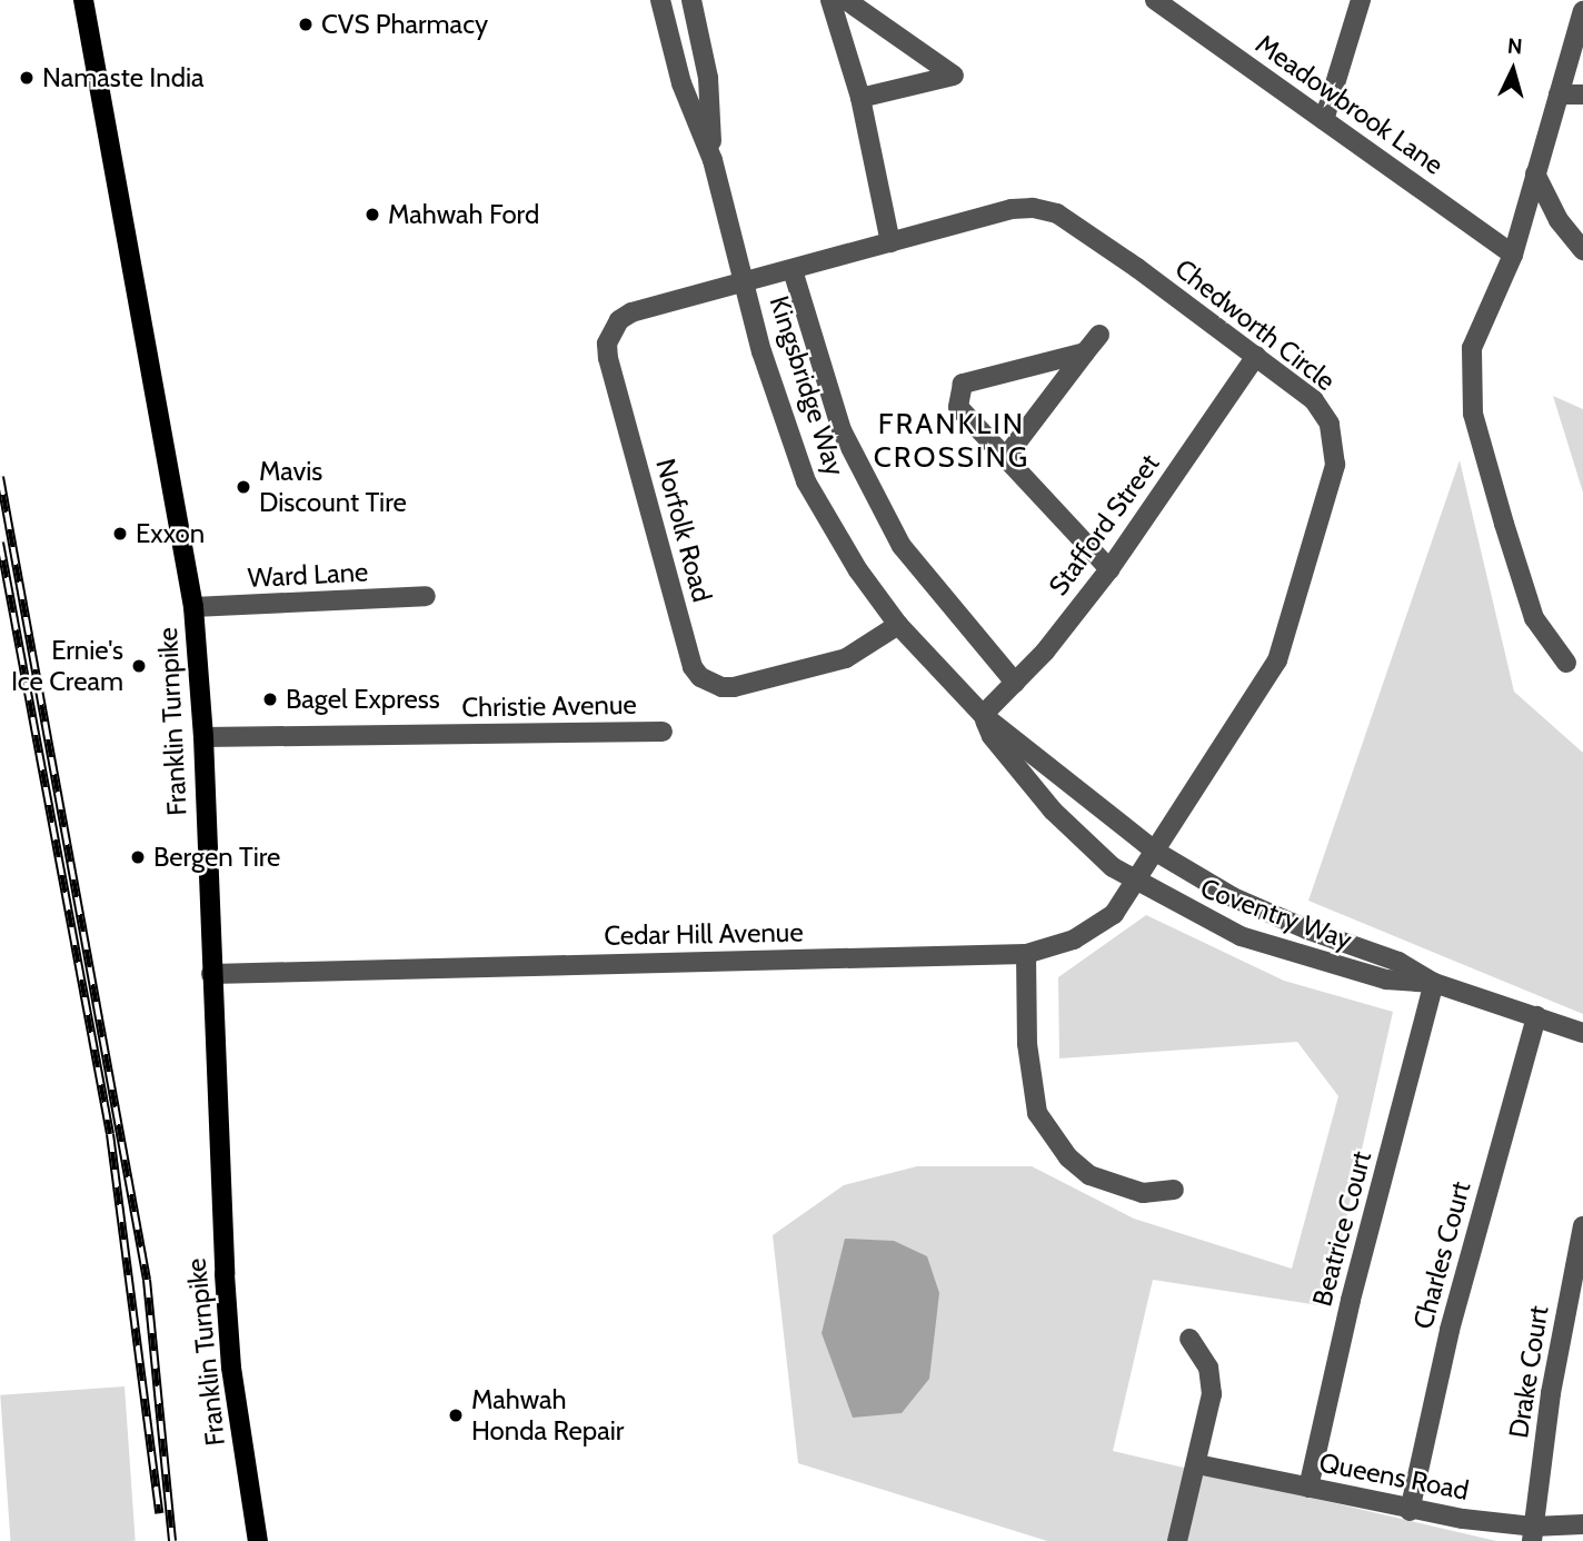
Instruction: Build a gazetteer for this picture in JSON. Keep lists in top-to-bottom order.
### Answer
{
  "streets": {
    "main road": ["Franklin Turnpike"],
    "street": [
      "Meadowbrook Lane",
      "Chedworth Circle",
      "Kingsbridge Way",
      "Stafford Street",
      "Norfolk Road",
      "Ward Lane",
      "Christie Avenue",
      "Coventry Way",
      "Cedar Hill Avenue",
      "Beatrice Court",
      "Charles Court",
      "Drake Court",
      "Queens Road"
    ]
  },
  "crossings": [
    ["Chedworth Circle", "Kingsbridge Way"],
    ["Chedworth Circle", "Stafford Street"],
    ["Chedworth Circle", "Norfolk Road"],
    ["Chedworth Circle", "Cedar Hill Avenue"],
    ["Kingsbridge Way", "Stafford Street"],
    ["Kingsbridge Way", "Norfolk Road"],
    ["Kingsbridge Way", "Coventry Way"],
    ["Stafford Street", "Coventry Way"],
    ["Ward Lane", "Franklin Turnpike"],
    ["Christie Avenue", "Franklin Turnpike"],
    ["Franklin Turnpike", "Cedar Hill Avenue"],
    ["Coventry Way", "Cedar Hill Avenue"],
    ["Coventry Way", "Beatrice Court"],
    ["Beatrice Court", "Queens Road"],
    ["Charles Court", "Queens Road"],
    ["Drake Court", "Queens Road"]
  ],
  "districts": ["FRANKLIN CROSSING"],
  "places": [
    "CVS Pharmacy",
    "Namaste India",
    "Mahwah Ford",
    "Mavis Discount Tire",
    "Exxon",
    "Ernie's Ice Cream",
    "Bagel Express",
    "Bergen Tire",
    "Mahwah Honda Repair"
  ],
  "north": "top"
}
